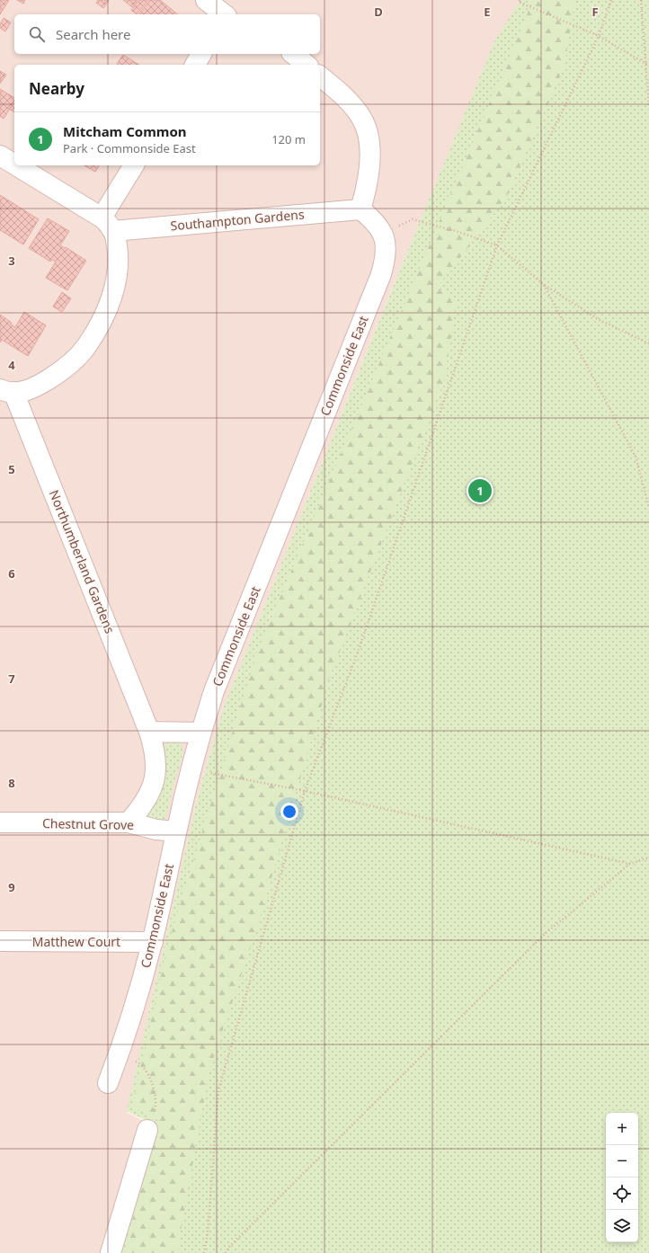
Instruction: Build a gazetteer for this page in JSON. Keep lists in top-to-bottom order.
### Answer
{
  "streets": {
    "street": [
      "Southampton Gardens",
      "Commonside East",
      "Northumberland Gardens",
      "Chestnut Grove",
      "Matthew Court"
    ]
  },
  "crossings": [
    ["Southampton Gardens", "Commonside East"],
    ["Commonside East", "Chestnut Grove"],
    ["Commonside East", "Matthew Court"],
    ["Northumberland Gardens", "Chestnut Grove"]
  ],
  "page": {
    "search": "Search here",
    "heading": "Nearby",
    "list": [
      {
        "mark": "1",
        "name": "Mitcham Common",
        "note": "Park · Commonside East",
        "value": "120 m"
      }
    ],
    "pins": "1",
    "map_buttons": ["+", "−"]
  },
  "grid": {
    "columns": ["D", "E", "F"],
    "rows": [
      "3",
      "4",
      "5",
      "6",
      "7",
      "8",
      "9"
    ]
  }
}
